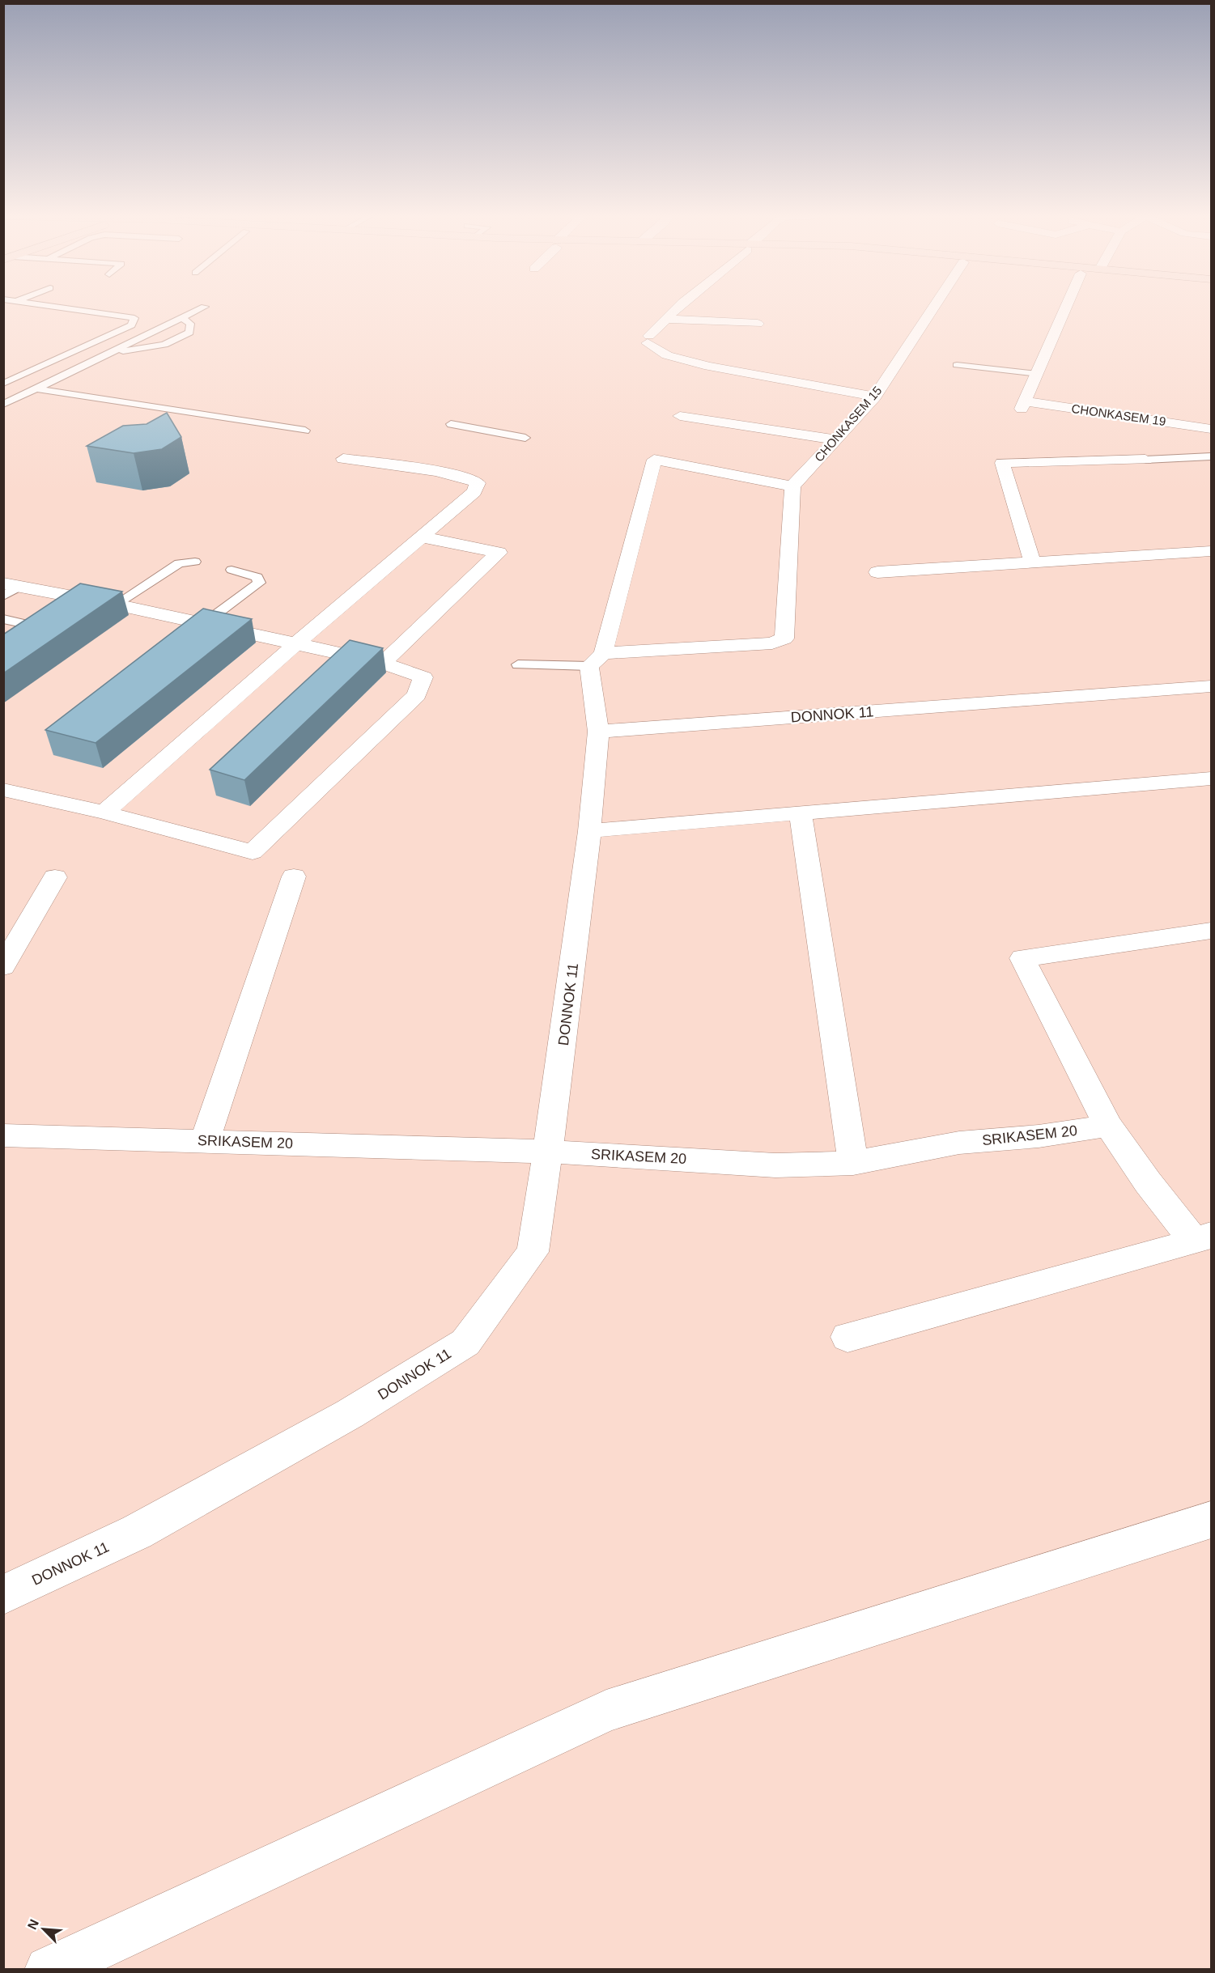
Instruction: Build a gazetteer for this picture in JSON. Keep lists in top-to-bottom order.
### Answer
{
  "streets": {
    "street": [
      "CHONKASEM 19",
      "CHONKASEM 15",
      "DONNOK 11",
      "SRIKASEM 20"
    ]
  },
  "crossings": [
    ["DONNOK 11", "SRIKASEM 20"]
  ],
  "north": "top left"
}
